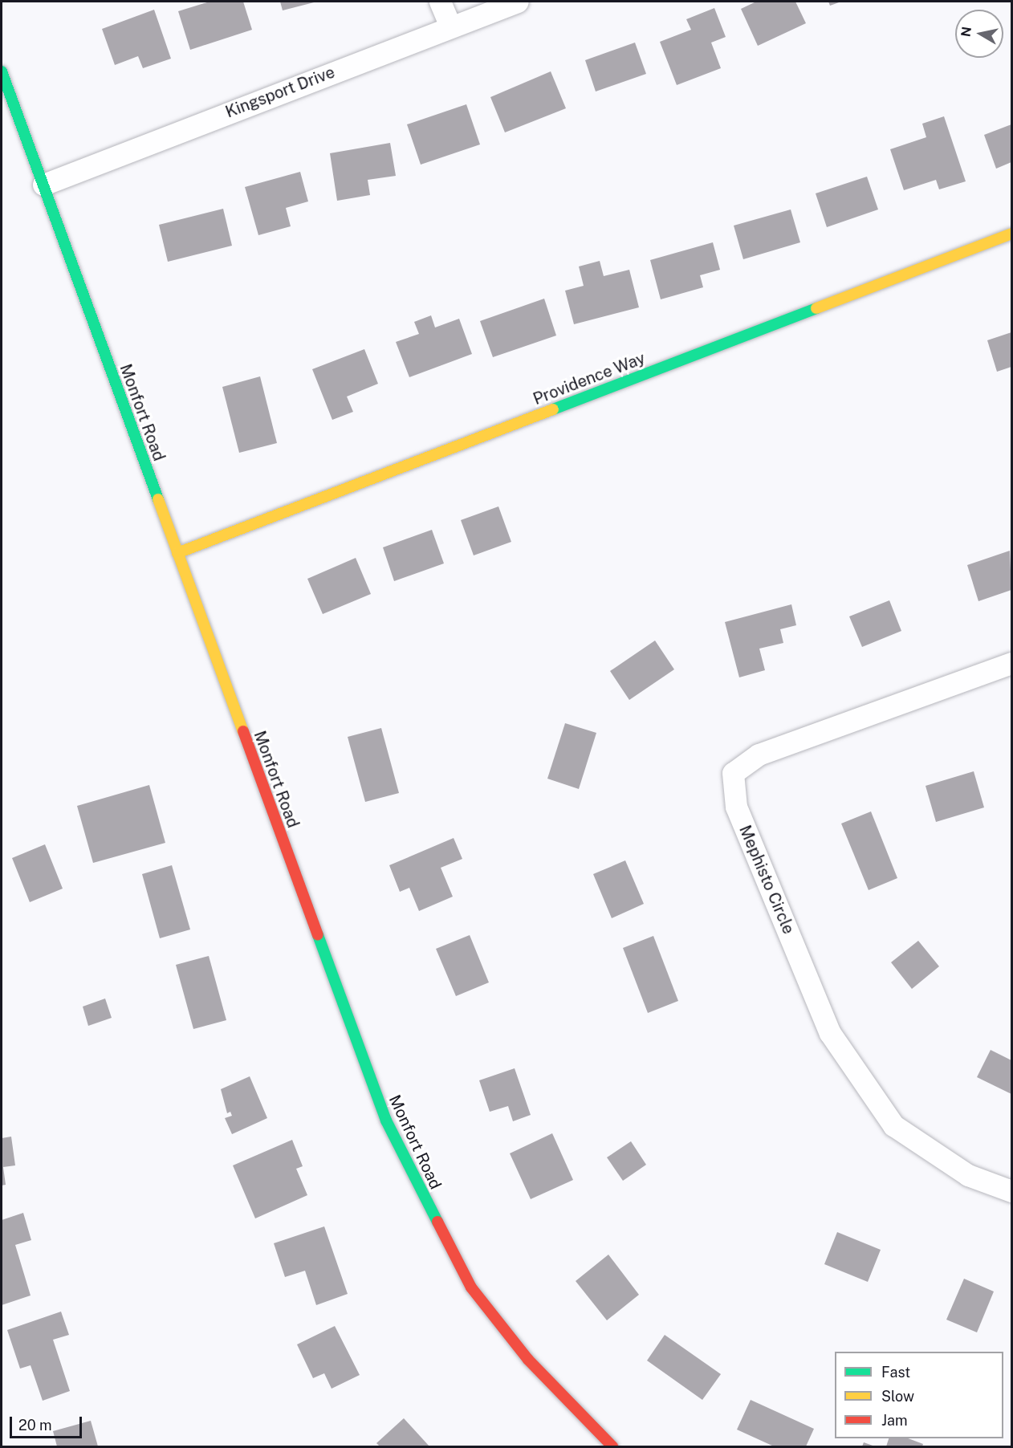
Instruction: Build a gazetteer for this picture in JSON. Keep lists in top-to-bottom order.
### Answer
{
  "streets": {
    "street": [
      "Kingsport Drive",
      "Providence Way",
      "Monfort Road",
      "Mephisto Circle"
    ]
  },
  "crossings": [
    ["Kingsport Drive", "Monfort Road"],
    ["Providence Way", "Monfort Road"]
  ],
  "legend": ["Fast", "Slow", "Jam"],
  "scale_bar": "20 m",
  "north": "left"
}
